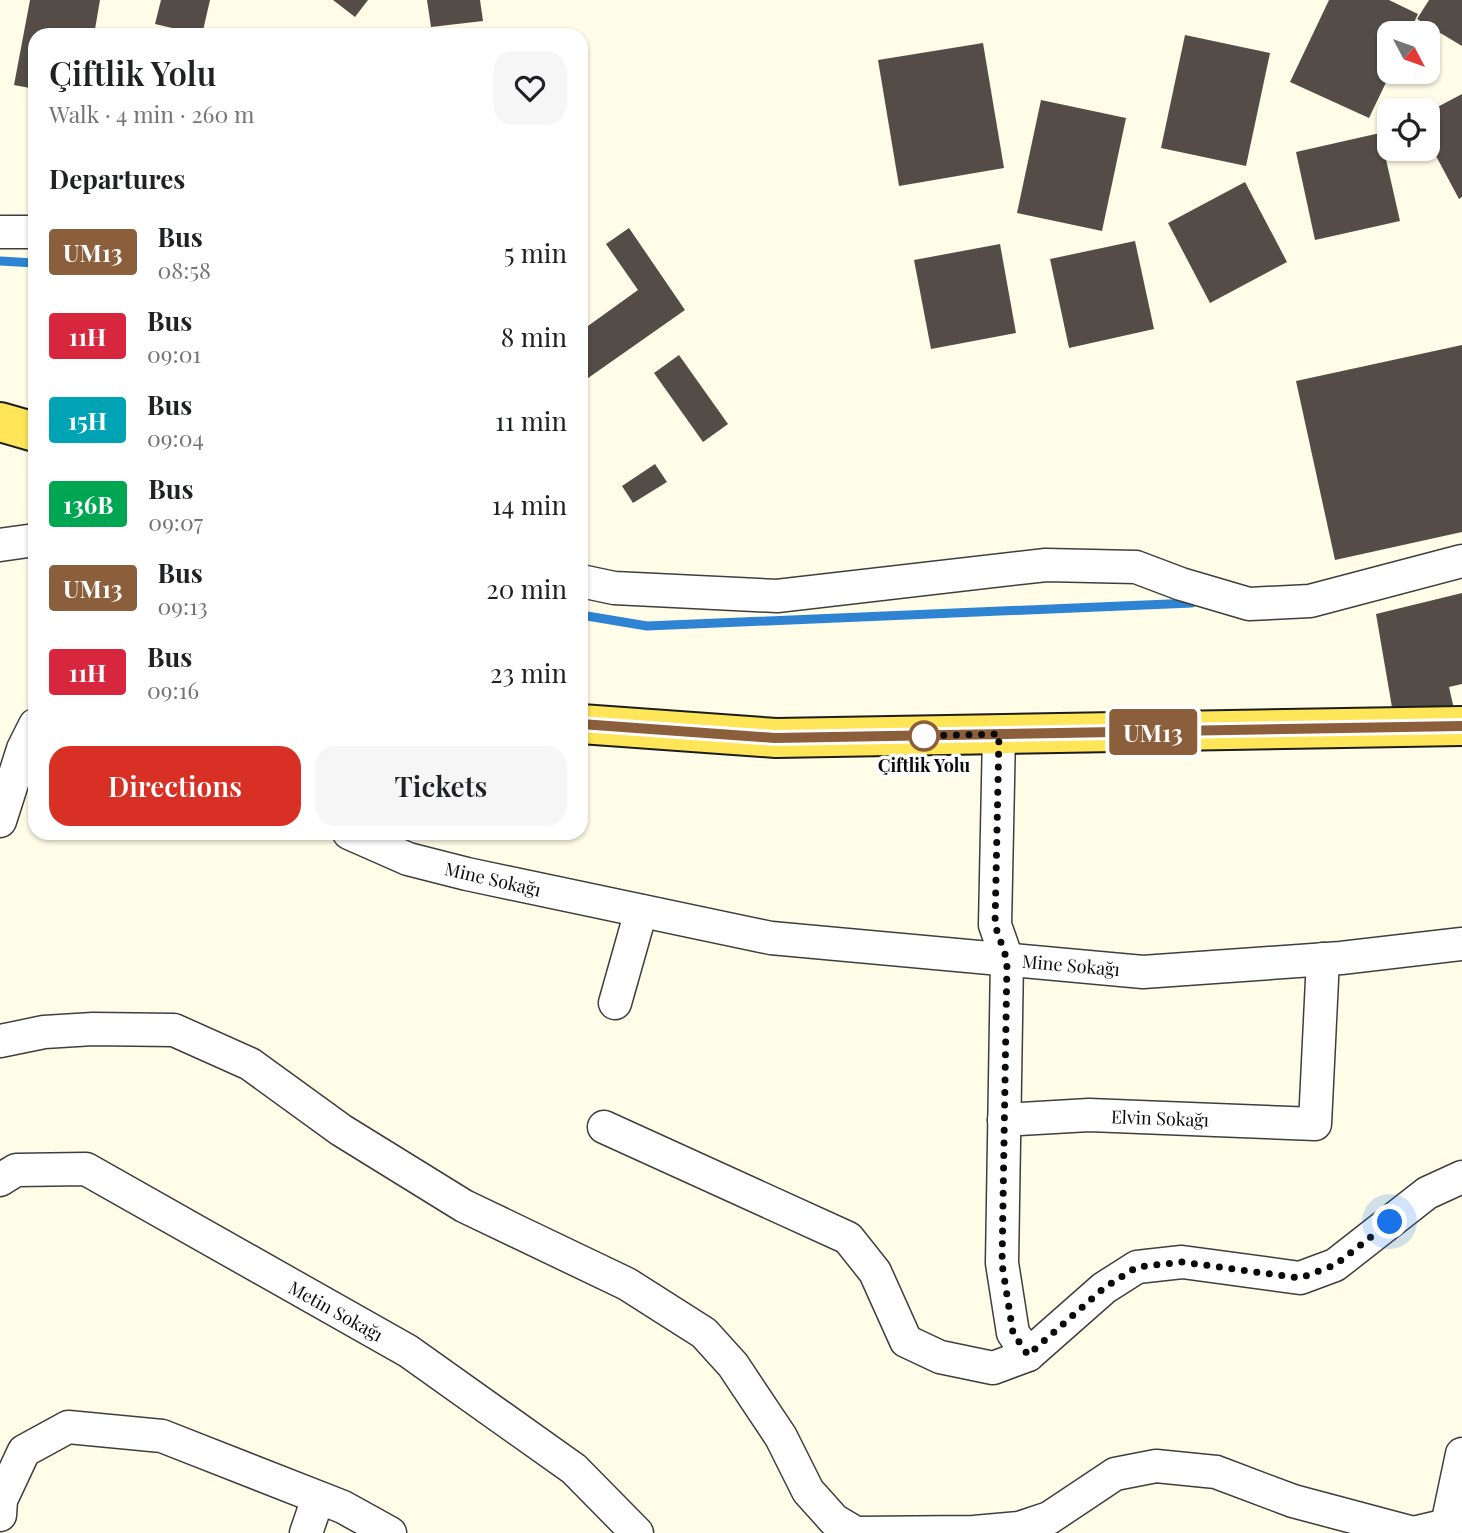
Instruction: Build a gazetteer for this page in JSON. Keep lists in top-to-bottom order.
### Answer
{
  "streets": {
    "street": ["Mine Sokağı", "Elvin Sokağı", "Metin Sokağı"]
  },
  "crossings": [
    ["Mine Sokağı", "Elvin Sokağı"]
  ],
  "places": ["Çiftlik Yolu"],
  "lines": ["bus line UM13"],
  "north": "bottom right",
  "page": {
    "on_map": "UM13",
    "heading": [
      ["Çiftlik Yolu", "Walk · 4 min · 260 m"],
      "Departures"
    ],
    "list": [
      {
        "mark": "UM13",
        "name": "Bus",
        "note": "08:58",
        "value": "5 min"
      },
      {
        "mark": "11H",
        "name": "Bus",
        "note": "09:01",
        "value": "8 min"
      },
      {
        "mark": "15H",
        "name": "Bus",
        "note": "09:04",
        "value": "11 min"
      },
      {
        "mark": "136B",
        "name": "Bus",
        "note": "09:07",
        "value": "14 min"
      },
      {
        "mark": "UM13",
        "name": "Bus",
        "note": "09:13",
        "value": "20 min"
      },
      {
        "mark": "11H",
        "name": "Bus",
        "note": "09:16",
        "value": "23 min"
      }
    ],
    "buttons": ["Directions", "Tickets"]
  }
}
